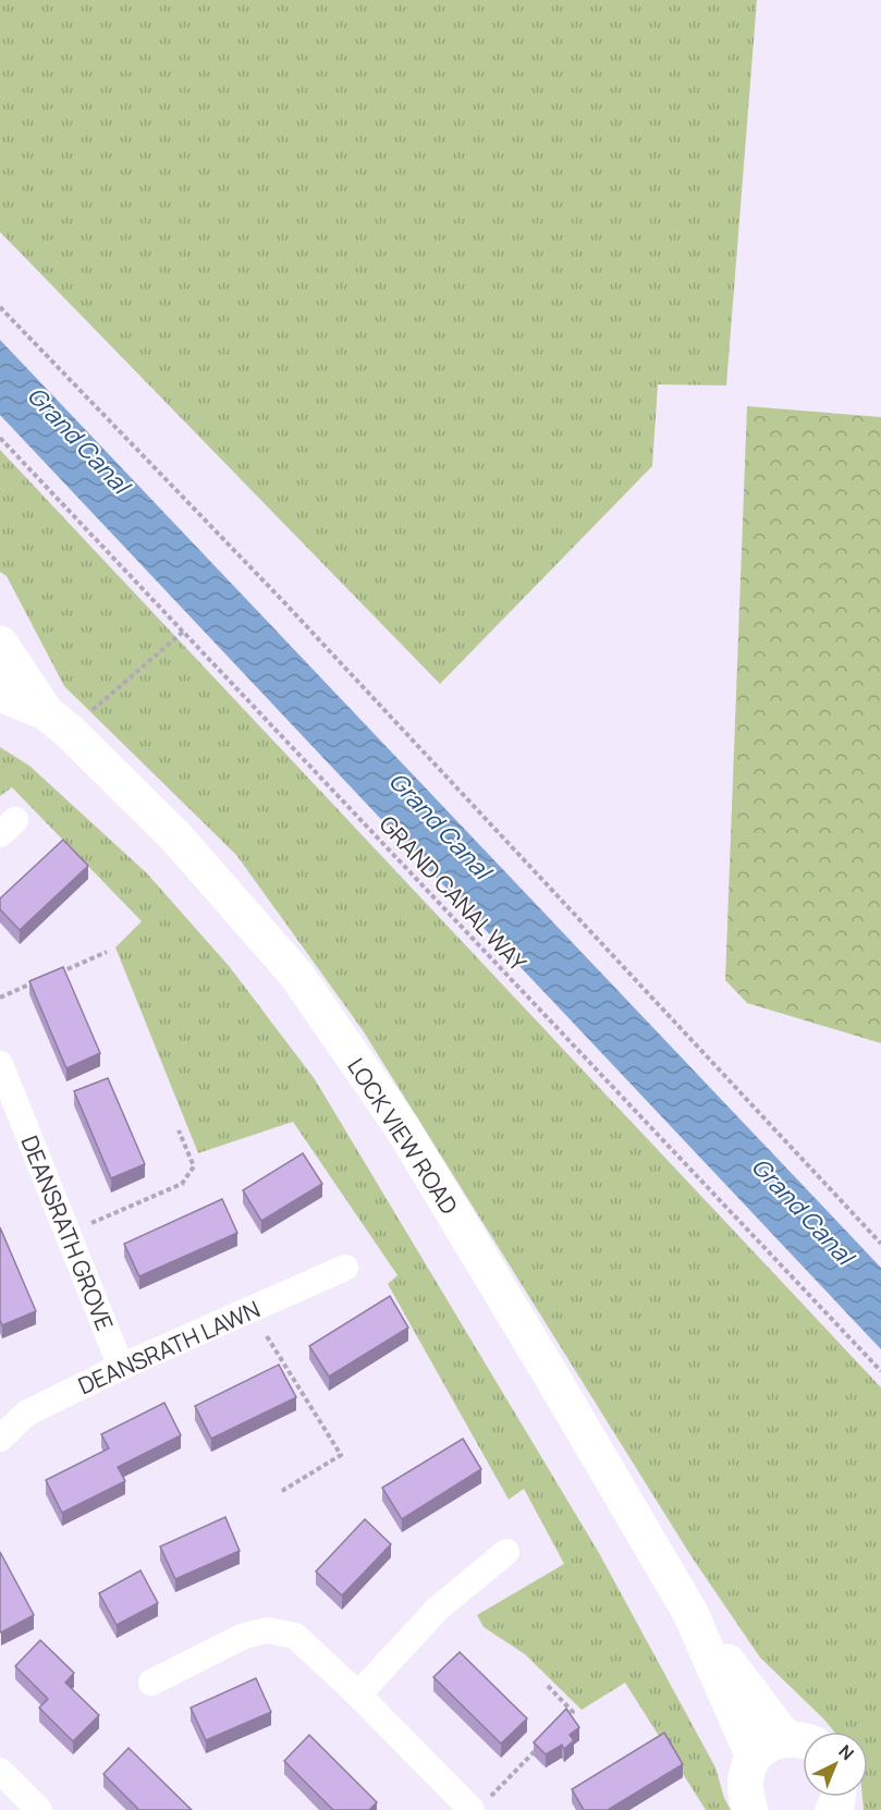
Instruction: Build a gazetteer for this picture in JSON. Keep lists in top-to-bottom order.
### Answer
{
  "streets": {
    "street": ["LOCK VIEW ROAD", "DEANSRATH GROVE", "DEANSRATH LAWN"],
    "path": ["GRAND CANAL WAY"]
  },
  "crossings": [
    ["DEANSRATH GROVE", "DEANSRATH LAWN"]
  ],
  "water": ["Grand Canal"],
  "north": "top right"
}
